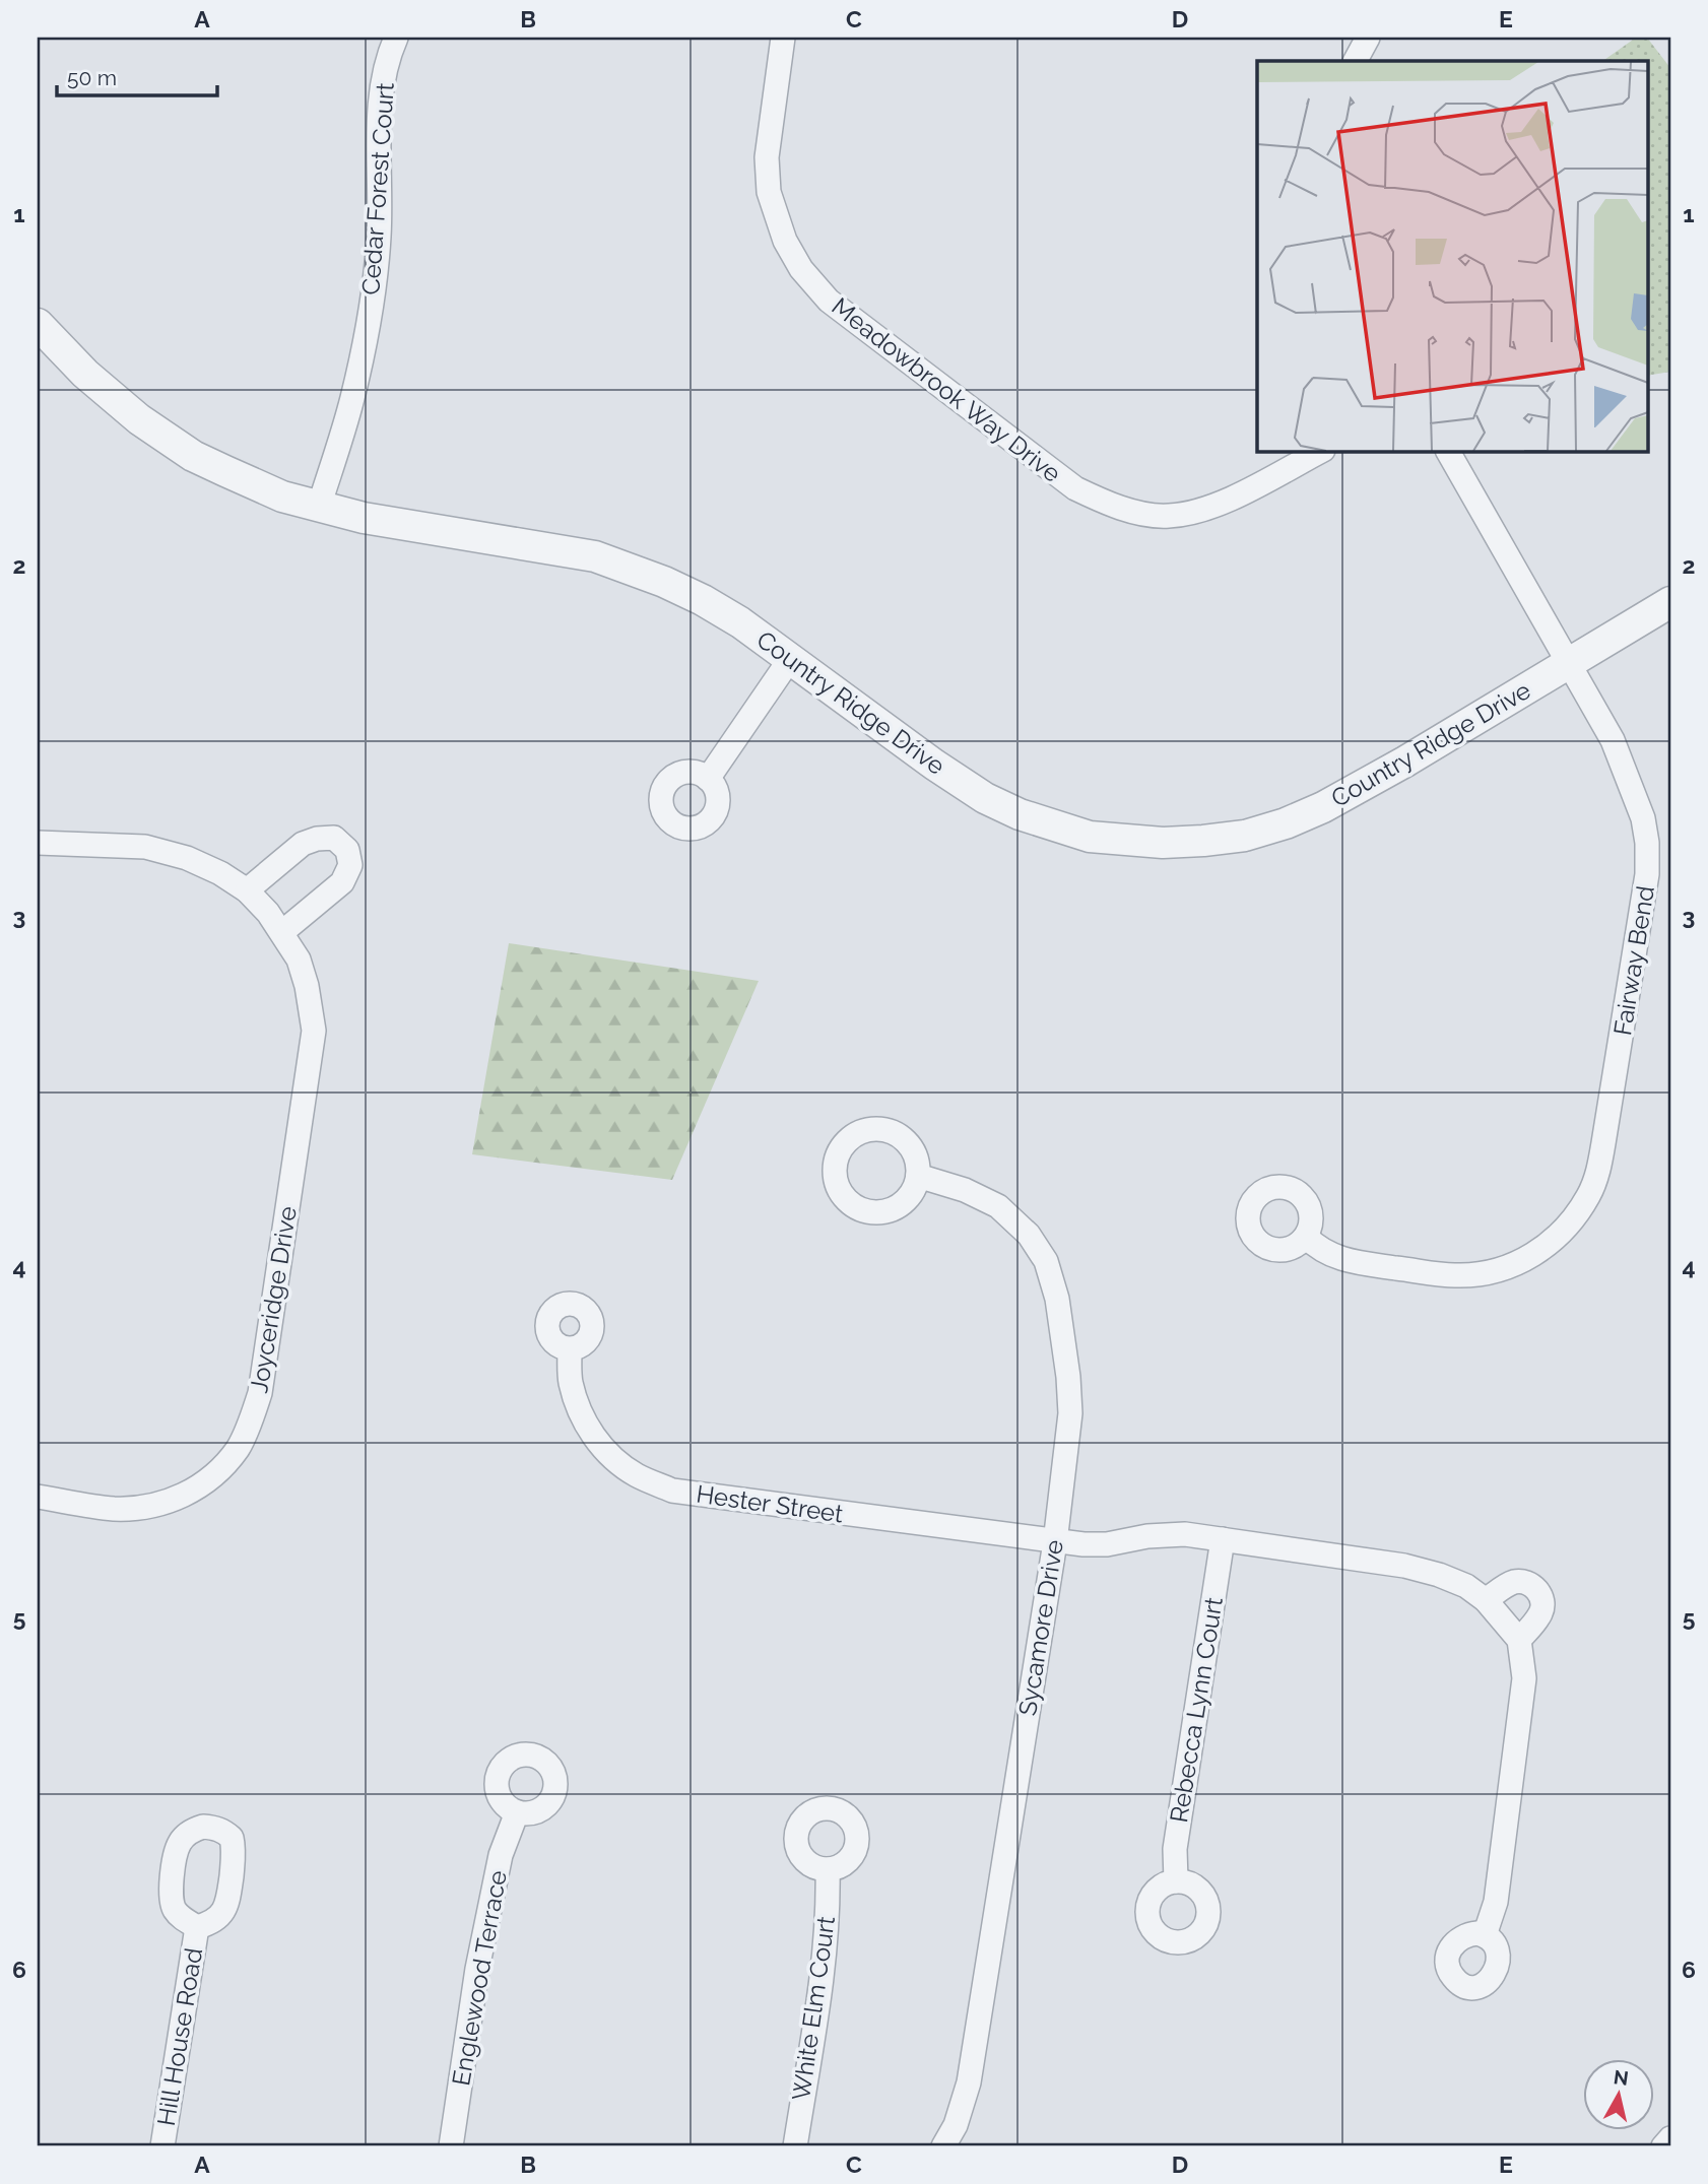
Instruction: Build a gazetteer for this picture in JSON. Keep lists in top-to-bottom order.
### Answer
{
  "streets": {
    "street": [
      "Cedar Forest Court",
      "Meadowbrook Way Drive",
      "Country Ridge Drive",
      "Fairway Bend",
      "Joyceridge Drive",
      "Hester Street",
      "Sycamore Drive",
      "Rebecca Lynn Court",
      "Englewood Terrace",
      "White Elm Court",
      "Hill House Road"
    ]
  },
  "crossings": [
    ["Cedar Forest Court", "Country Ridge Drive"],
    ["Country Ridge Drive", "Fairway Bend"],
    ["Hester Street", "Sycamore Drive"],
    ["Hester Street", "Rebecca Lynn Court"]
  ],
  "scale_bar": "50 m",
  "north": "top",
  "grid": {
    "columns": [
      "A",
      "B",
      "C",
      "D",
      "E"
    ],
    "rows": [
      "1",
      "2",
      "3",
      "4",
      "5",
      "6"
    ]
  }
}
